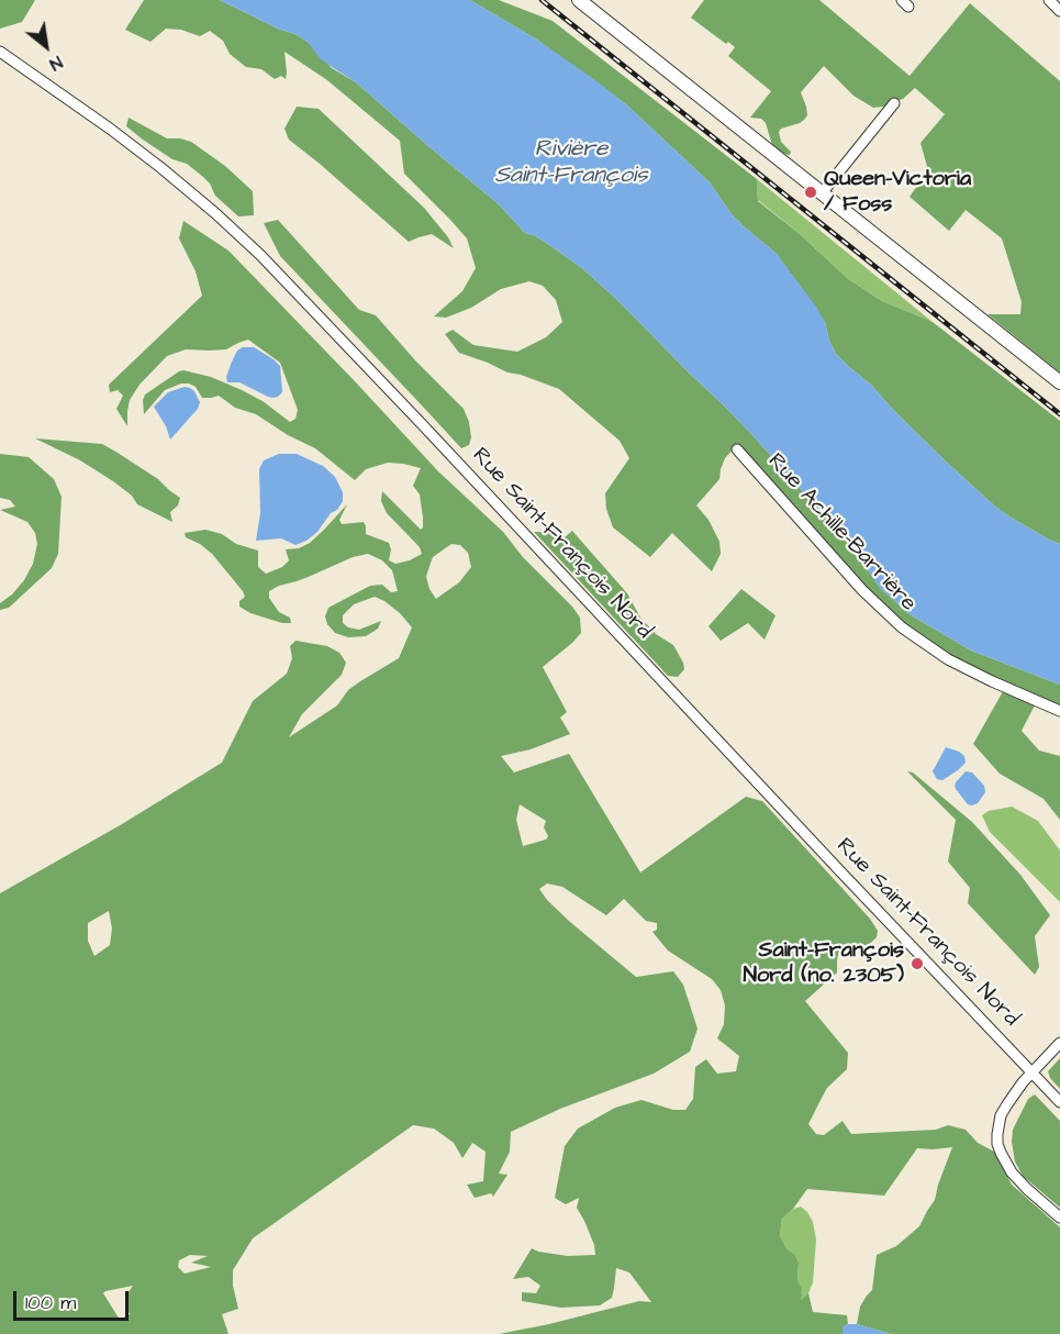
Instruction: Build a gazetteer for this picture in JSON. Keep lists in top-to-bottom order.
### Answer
{
  "streets": {
    "street": ["Rue Achille-Barrière", "Rue Saint-François Nord"]
  },
  "water": ["Rivière Saint-François"],
  "places": ["Queen-Victoria / Foss", "Saint-François Nord (no. 2305)"],
  "scale_bar": "100 m",
  "north": "bottom right"
}
